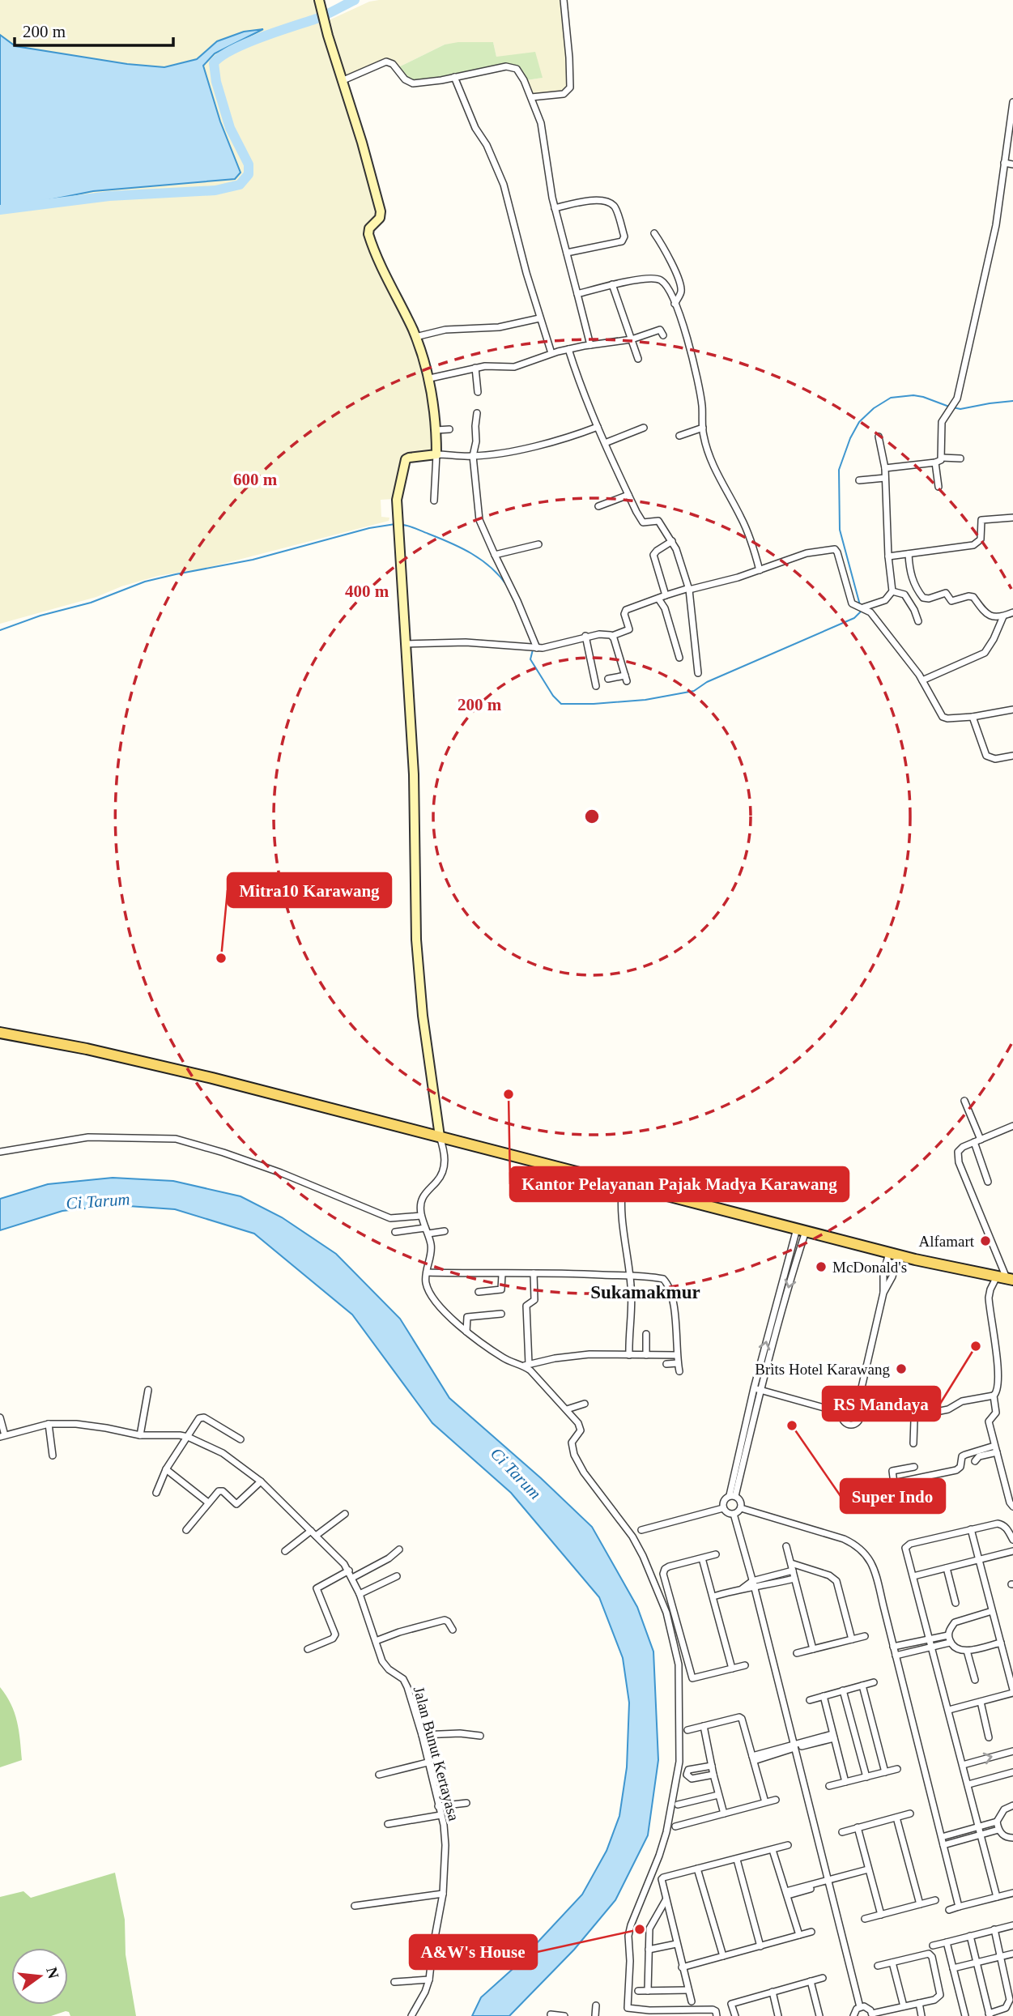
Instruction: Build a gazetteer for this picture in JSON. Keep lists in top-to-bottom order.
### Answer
{
  "streets": {
    "street": ["Jalan Bunut Kertayasa"]
  },
  "districts": ["Sukamakmur"],
  "water": ["Ci Tarum"],
  "places": [
    "Mitra10 Karawang",
    "Kantor Pelayanan Pajak Madya Karawang",
    "Alfamart",
    "McDonald's",
    "RS Mandaya",
    "Brits Hotel Karawang",
    "Super Indo",
    "A&W's House"
  ],
  "scale_bar": "200 m",
  "north": "right",
  "rings": ["600 m", "400 m", "200 m"]
}
